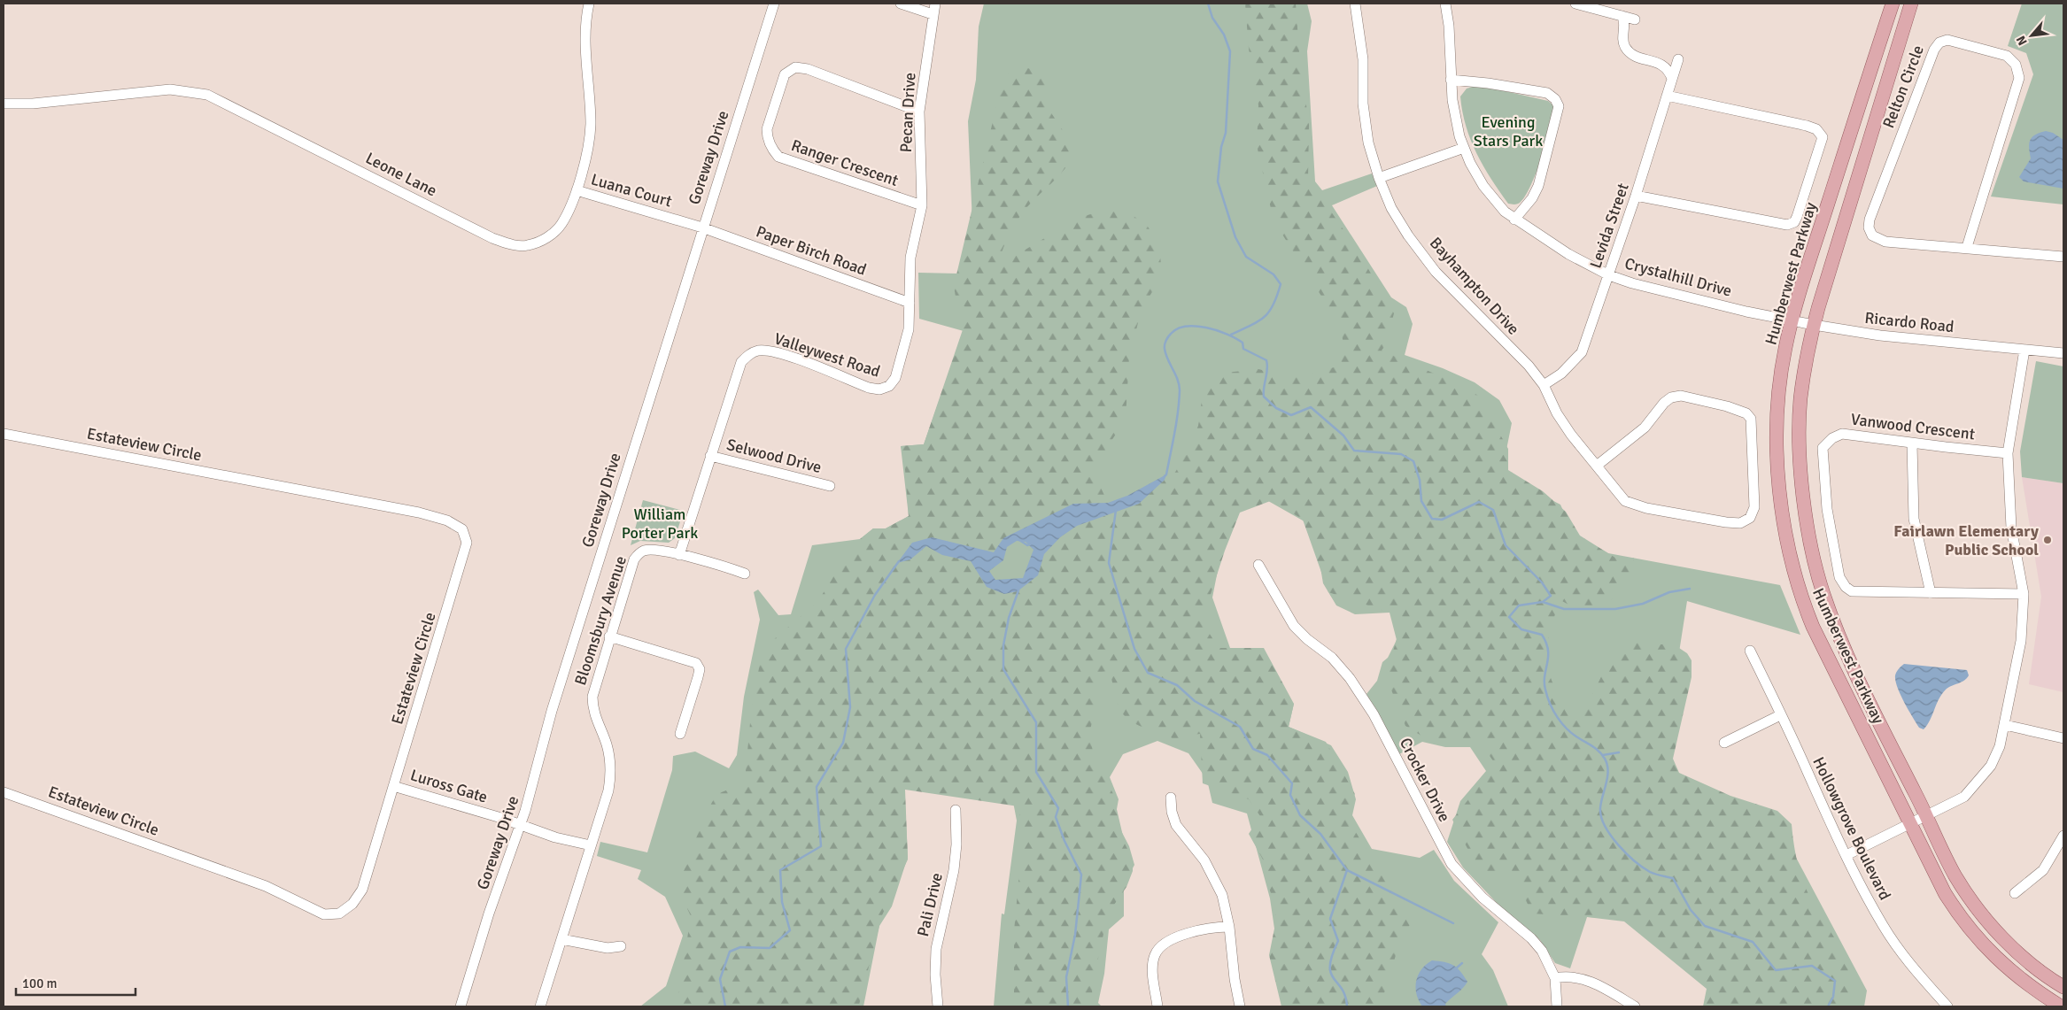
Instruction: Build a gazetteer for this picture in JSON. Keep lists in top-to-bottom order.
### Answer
{
  "streets": {
    "main road": ["Humberwest Parkway"],
    "street": [
      "Relton Circle",
      "Pecan Drive",
      "Goreway Drive",
      "Ranger Crescent",
      "Leone Lane",
      "Luana Court",
      "Levida Street",
      "Paper Birch Road",
      "Crystalhill Drive",
      "Bayhampton Drive",
      "Ricardo Road",
      "Valleywest Road",
      "Vanwood Crescent",
      "Estateview Circle",
      "Selwood Drive",
      "Bloomsbury Avenue",
      "Crocker Drive",
      "Luross Gate",
      "Hollowgrove Boulevard",
      "Pali Drive"
    ]
  },
  "crossings": [
    ["Pecan Drive", "Ranger Crescent"],
    ["Pecan Drive", "Paper Birch Road"],
    ["Pecan Drive", "Valleywest Road"],
    ["Goreway Drive", "Luana Court"],
    ["Goreway Drive", "Paper Birch Road"],
    ["Goreway Drive", "Luross Gate"],
    ["Leone Lane", "Luana Court"],
    ["Luana Court", "Paper Birch Road"],
    ["Levida Street", "Crystalhill Drive"],
    ["Levida Street", "Bayhampton Drive"],
    ["Paper Birch Road", "Valleywest Road"],
    ["Humberwest Parkway", "Crystalhill Drive"],
    ["Humberwest Parkway", "Ricardo Road"],
    ["Crystalhill Drive", "Ricardo Road"],
    ["Valleywest Road", "Selwood Drive"],
    ["Valleywest Road", "Bloomsbury Avenue"],
    ["Estateview Circle", "Luross Gate"],
    ["Bloomsbury Avenue", "Luross Gate"]
  ],
  "parks": ["Evening Stars Park", "William Porter Park"],
  "places": ["Fairlawn Elementary Public School"],
  "scale_bar": "100 m",
  "north": "bottom left"
}
